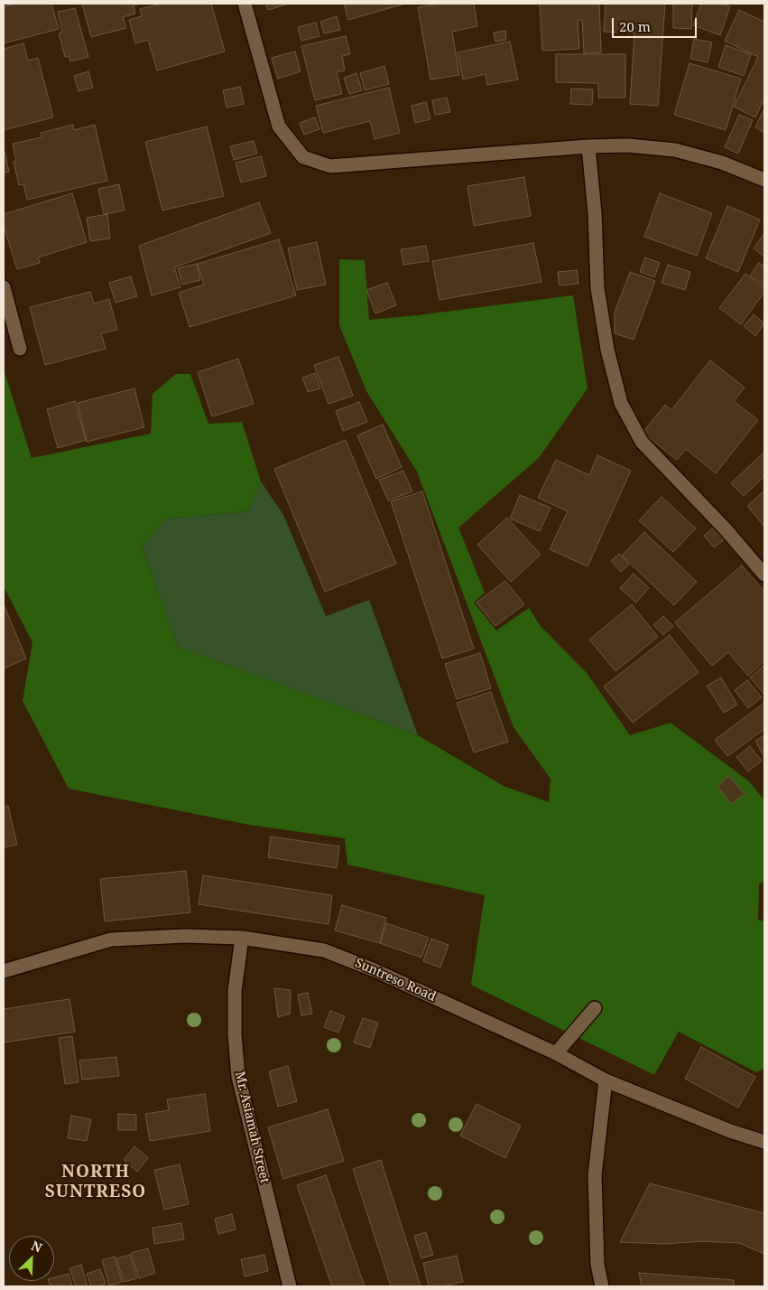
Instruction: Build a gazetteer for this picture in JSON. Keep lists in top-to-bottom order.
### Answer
{
  "streets": {
    "street": ["Suntreso Road", "Mr. Asiamah Street"]
  },
  "crossings": [
    ["Suntreso Road", "Mr. Asiamah Street"]
  ],
  "districts": ["NORTH SUNTRESO"],
  "scale_bar": "20 m",
  "north": "top right"
}
